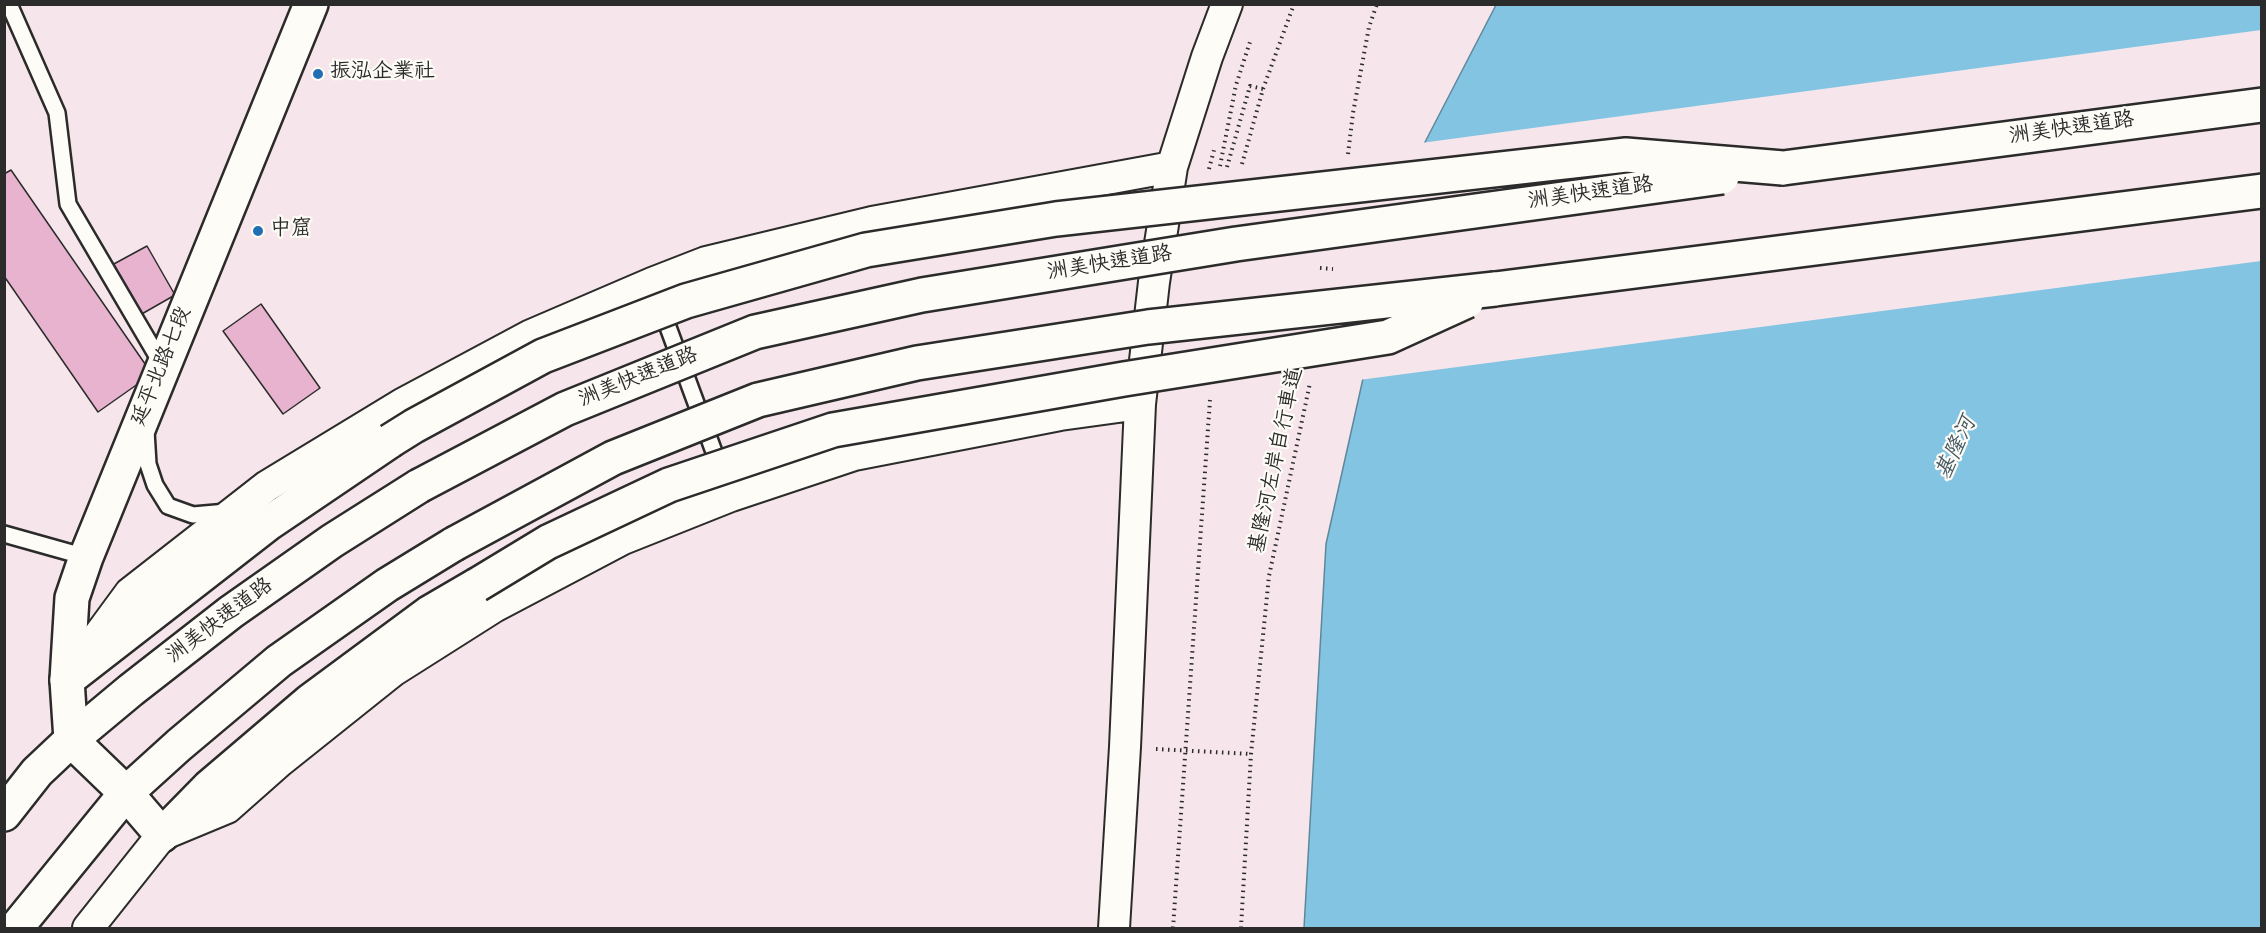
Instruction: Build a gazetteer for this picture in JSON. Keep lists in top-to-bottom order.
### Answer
{
  "streets": {
    "main road": ["洲美快速道路", "延平北路七段"],
    "path": ["基隆河左岸自行車道"]
  },
  "crossings": [
    ["洲美快速道路", "延平北路七段"]
  ],
  "water": ["基隆河"],
  "places": ["振泓企業社", "中窟"]
}
